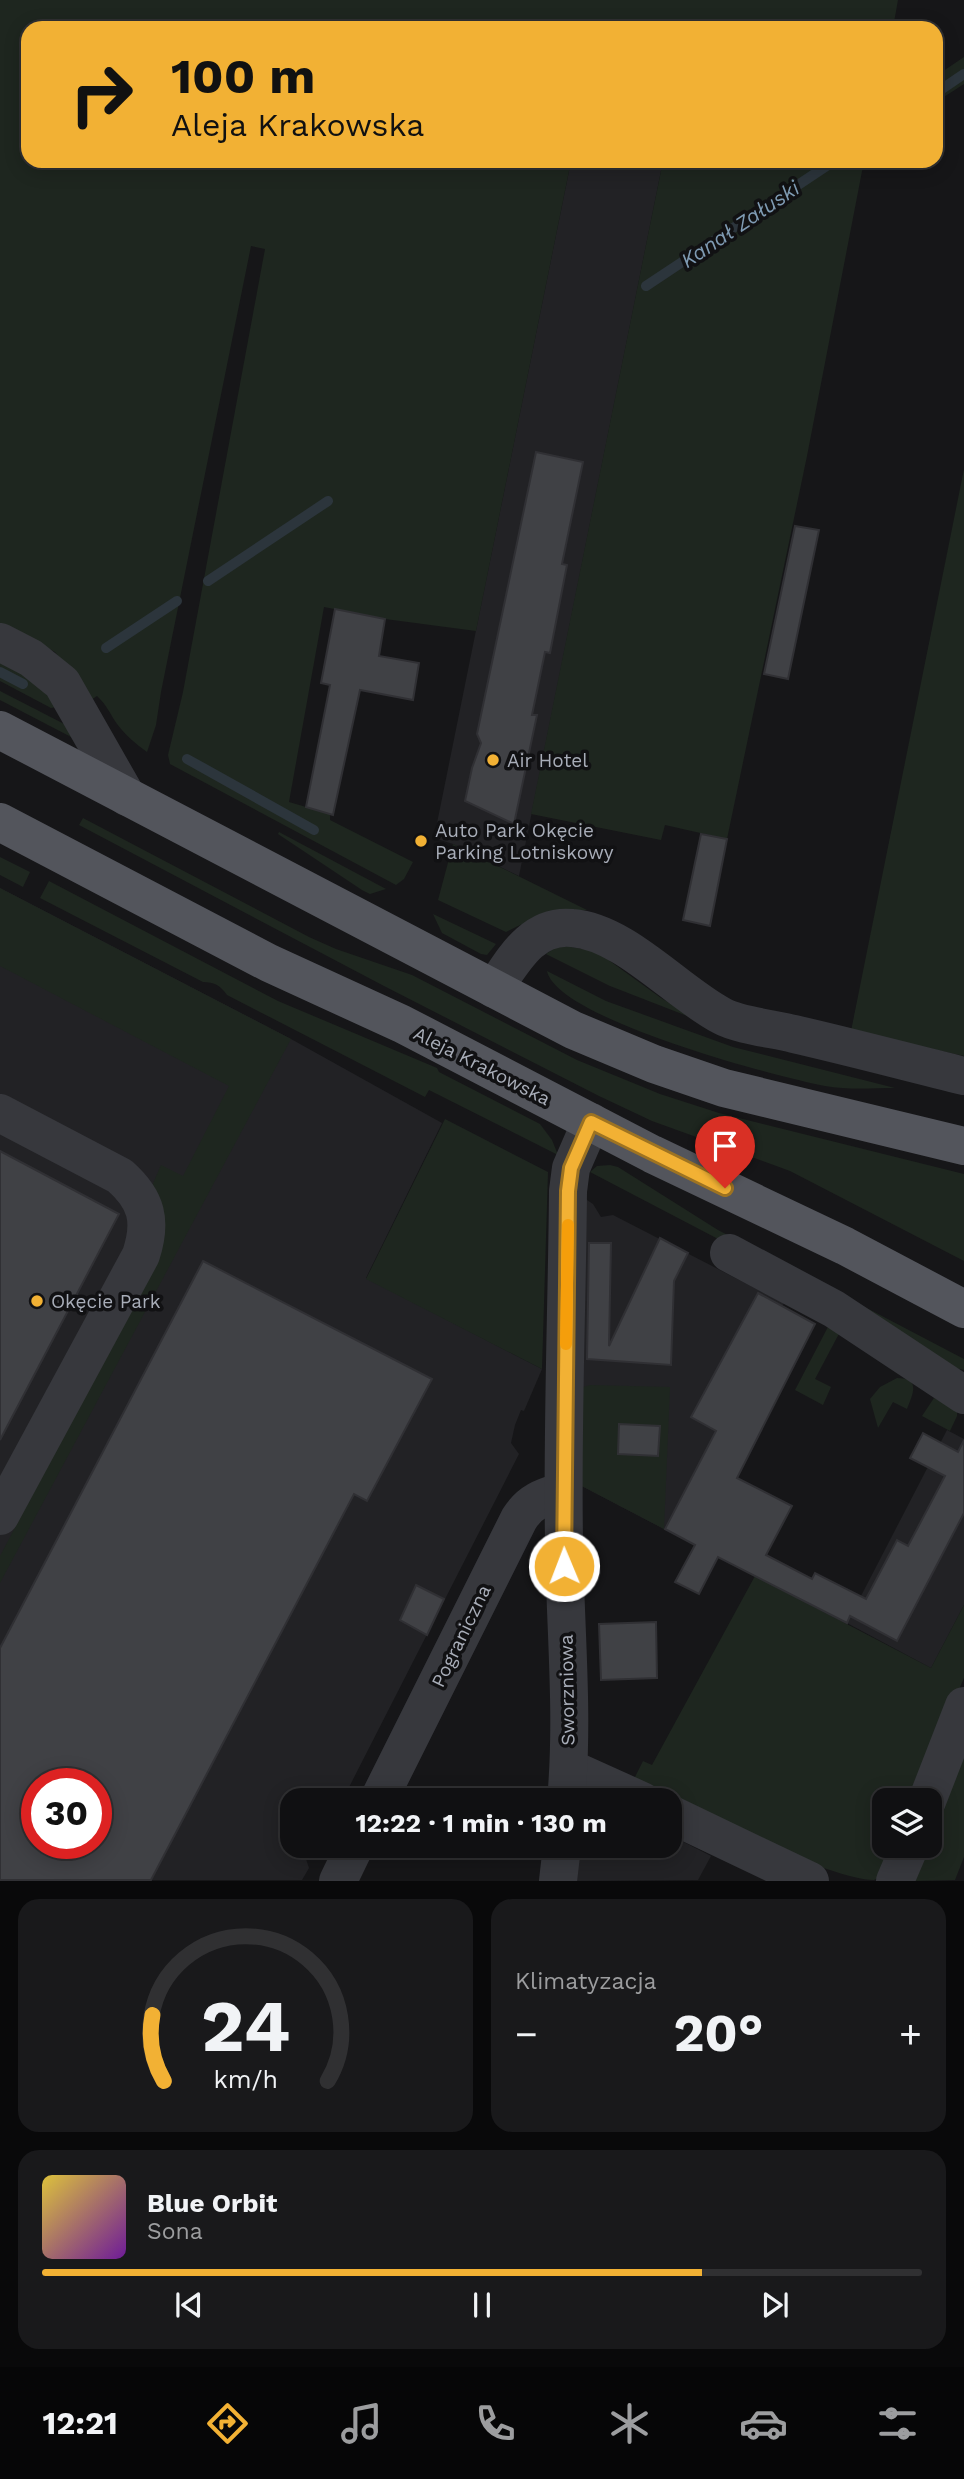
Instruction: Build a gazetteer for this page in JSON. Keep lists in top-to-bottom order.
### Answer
{
  "streets": {
    "main road": ["Aleja Krakowska"],
    "street": ["Pograniczna", "Sworzniowa"]
  },
  "crossings": [
    ["Aleja Krakowska", "Sworzniowa"],
    ["Pograniczna", "Sworzniowa"]
  ],
  "water": ["Kanał Załuski"],
  "places": ["Air Hotel", "Auto Park Okęcie Parking Lotniskowy", "Okęcie Park"],
  "page": {
    "turn": ["100 m", "Aleja Krakowska"],
    "limit": "30",
    "trip": "12:22 · 1 min · 130 m",
    "tile": "Klimatyzacja",
    "heat": ["−", "20°", "+"],
    "song": ["Blue Orbit", "Sona"],
    "tabs": "12:21",
    "gauge": ["24", "km/h"]
  }
}
